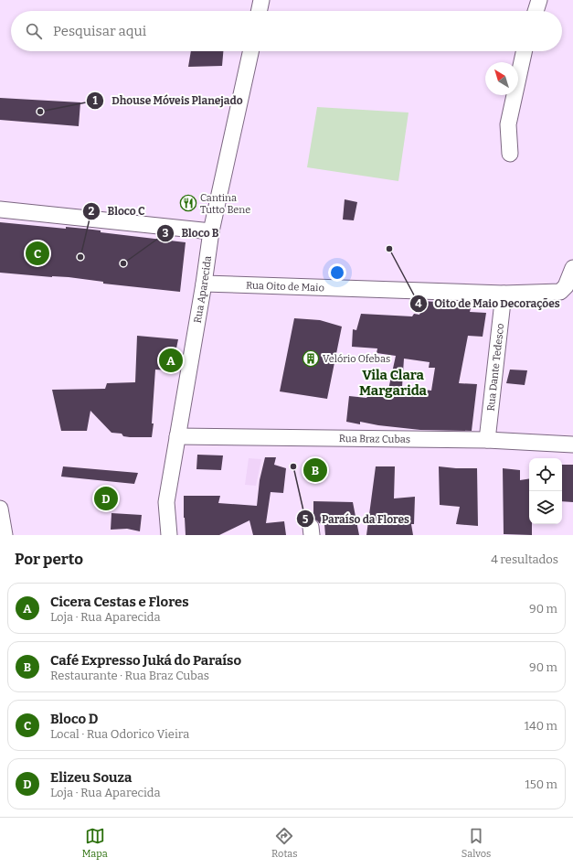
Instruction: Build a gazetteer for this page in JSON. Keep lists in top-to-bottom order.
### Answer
{
  "streets": {
    "street": [
      "Rua Oito de Maio",
      "Rua Aparecida",
      "Rua Dante Tedesco",
      "Rua Braz Cubas"
    ]
  },
  "crossings": [
    ["Rua Oito de Maio", "Rua Aparecida"],
    ["Rua Oito de Maio", "Rua Dante Tedesco"],
    ["Rua Aparecida", "Rua Braz Cubas"],
    ["Rua Dante Tedesco", "Rua Braz Cubas"]
  ],
  "districts": ["Vila Clara Margarida"],
  "places": {
    "other": [
      "Dhouse Móveis Planejado",
      "Oito de Maio Decorações",
      "Bloco C",
      "Bloco B",
      "Paraíso da Flores"
    ],
    "restaurant": ["Cantina Tutto Bene"],
    "building": ["Velório Ofebas"]
  },
  "north": "top left",
  "page": {
    "search": "Pesquisar aqui",
    "pins": [
      "C",
      "A",
      "B",
      "D"
    ],
    "heading": ["Por perto", "4 resultados"],
    "list": [
      {
        "mark": "A",
        "name": "Cicera Cestas e Flores",
        "note": "Loja · Rua Aparecida",
        "value": "90 m"
      },
      {
        "mark": "B",
        "name": "Café Expresso Juká do Paraíso",
        "note": "Restaurante · Rua Braz Cubas",
        "value": "90 m"
      },
      {
        "mark": "C",
        "name": "Bloco D",
        "note": "Local · Rua Odorico Vieira",
        "value": "140 m"
      },
      {
        "mark": "D",
        "name": "Elizeu Souza",
        "note": "Loja · Rua Aparecida",
        "value": "150 m"
      }
    ],
    "nav": ["Mapa", "Rotas", "Salvos"]
  }
}
